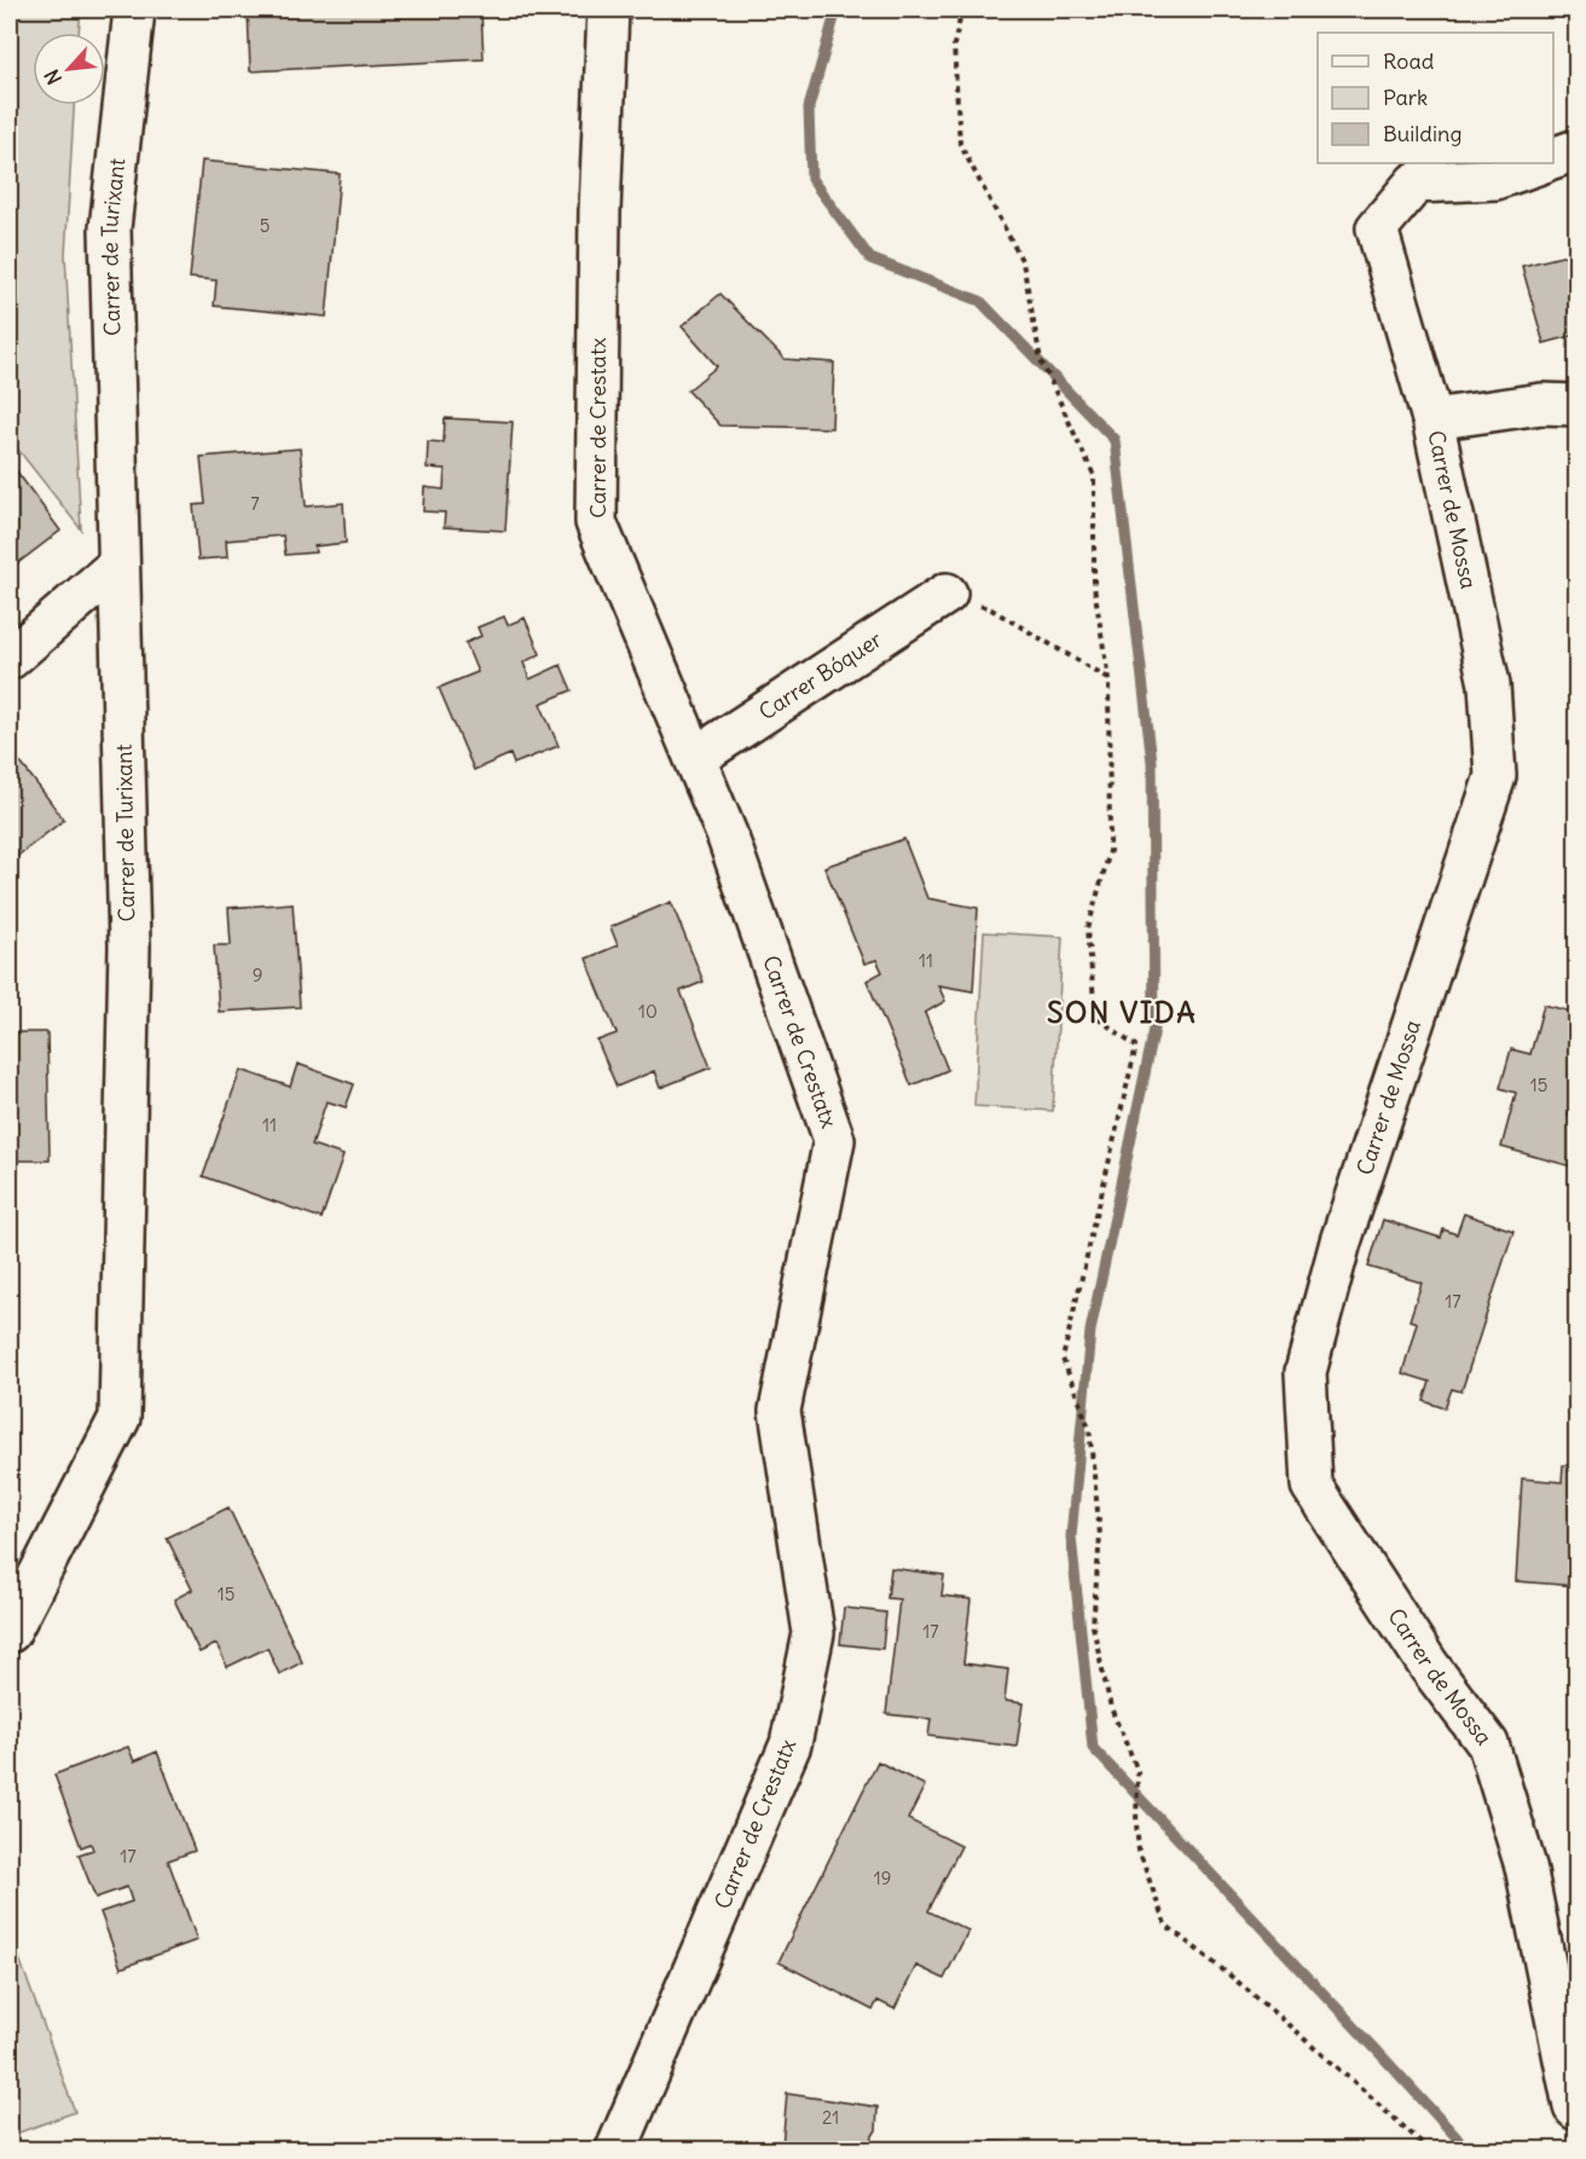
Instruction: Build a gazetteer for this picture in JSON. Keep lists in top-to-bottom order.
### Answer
{
  "streets": {
    "street": [
      "Carrer de Turixant",
      "Carrer de Crestatx",
      "Carrer de Mossa",
      "Carrer Bóquer"
    ]
  },
  "crossings": [
    ["Carrer de Crestatx", "Carrer Bóquer"]
  ],
  "districts": ["SON VIDA"],
  "house_numbers": [
    "5",
    "7",
    "11",
    "9",
    "10",
    "15",
    "11",
    "17",
    "15",
    "17",
    "17",
    "19",
    "21"
  ],
  "legend": ["Road", "Park", "Building"],
  "north": "bottom left"
}
